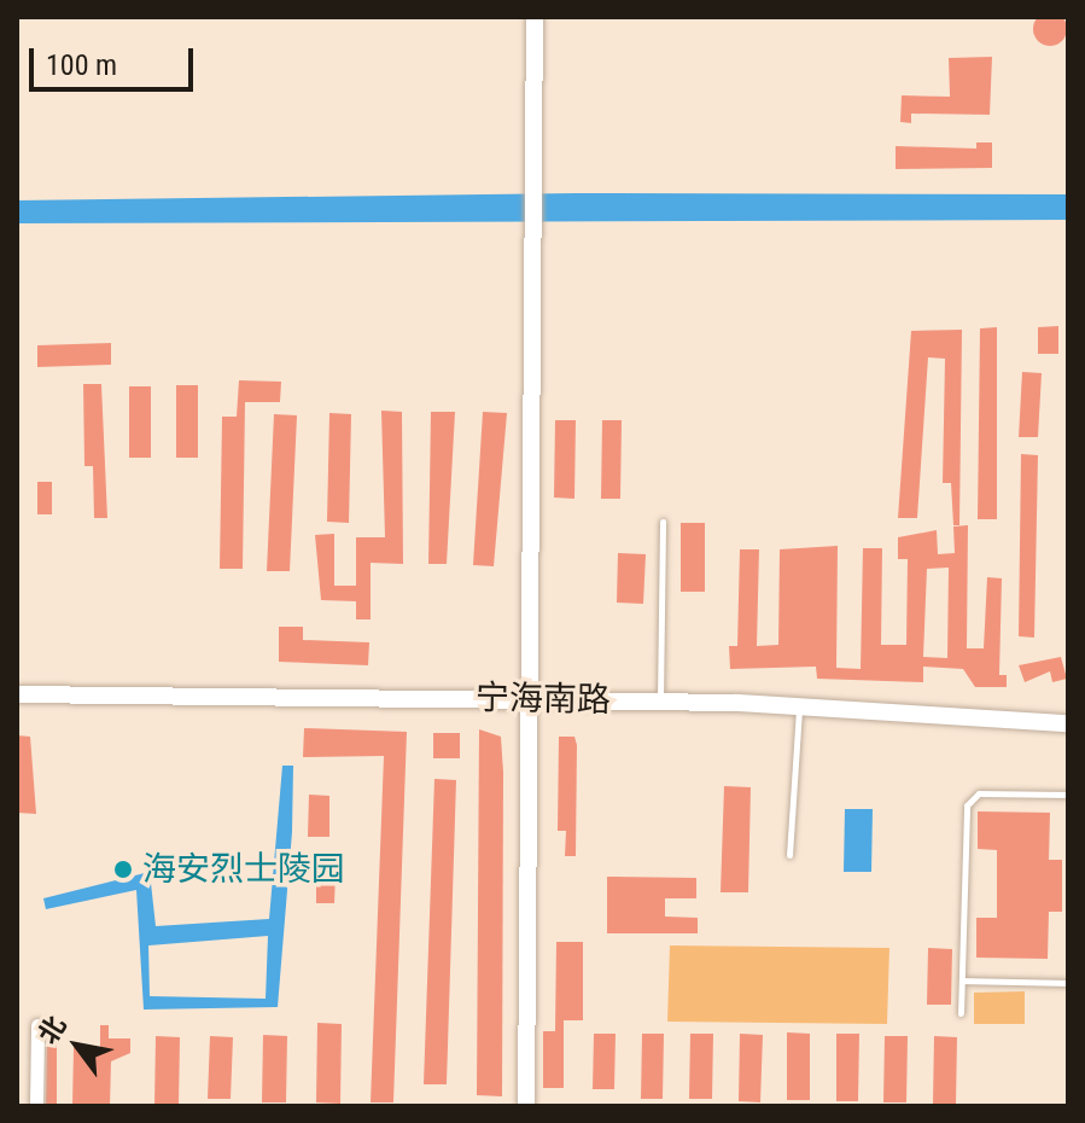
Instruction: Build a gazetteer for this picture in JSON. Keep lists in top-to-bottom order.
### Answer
{
  "streets": {
    "street": ["宁海南路"]
  },
  "places": ["海安烈士陵园"],
  "scale_bar": "100 m",
  "north": "top left"
}
